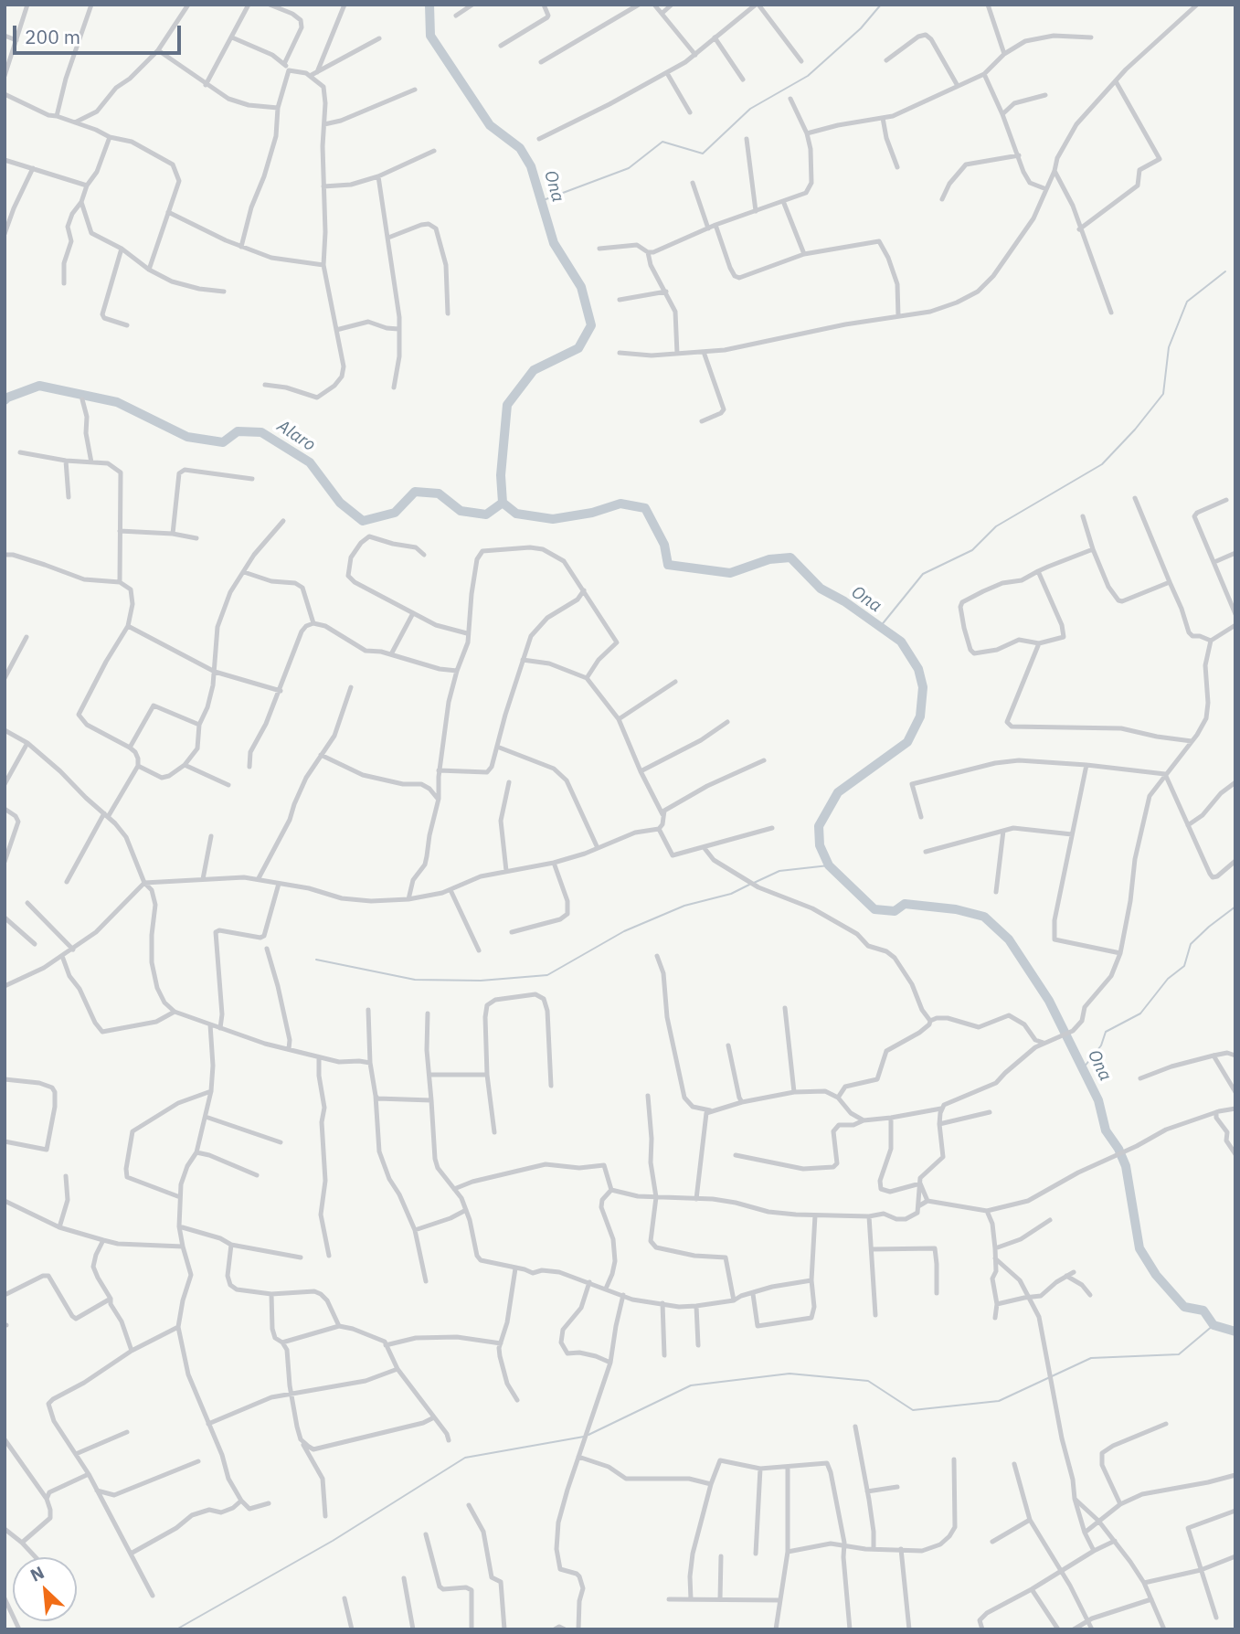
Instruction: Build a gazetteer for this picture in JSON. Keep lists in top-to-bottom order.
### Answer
{
  "water": ["Ona", "Alaro"],
  "scale_bar": "200 m",
  "north": "top left"
}
